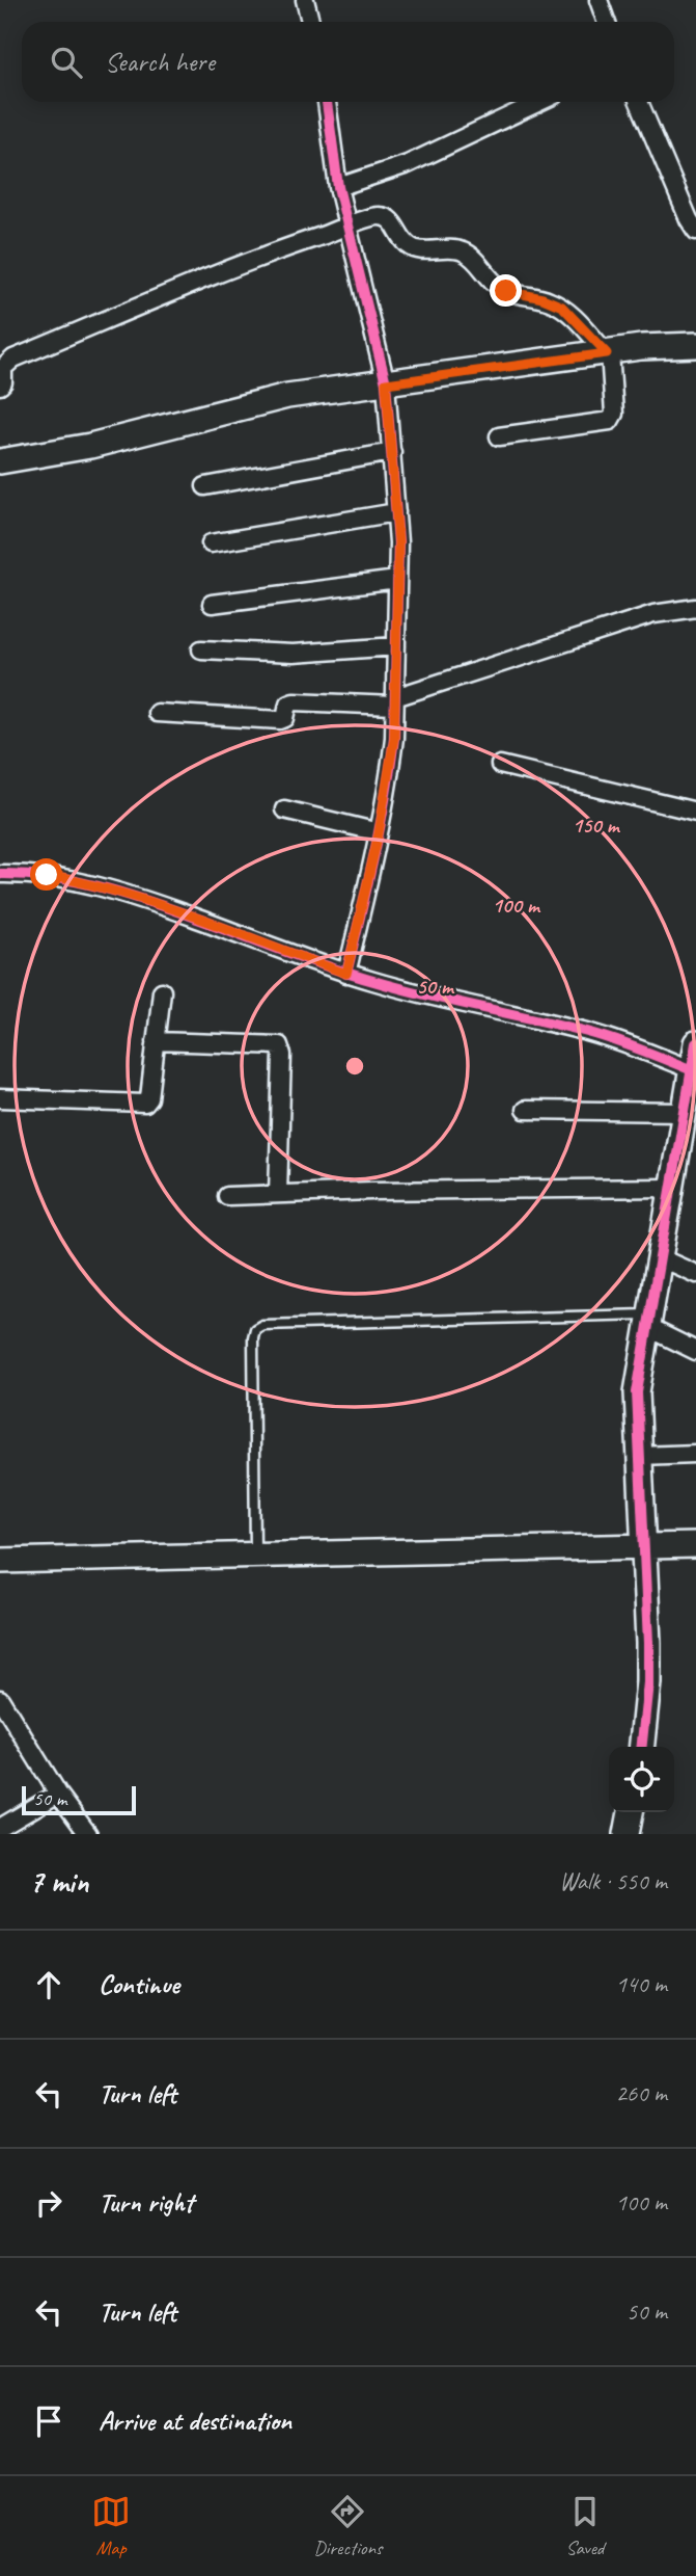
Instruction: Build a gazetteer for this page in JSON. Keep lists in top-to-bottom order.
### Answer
{
  "scale_bar": "50 m",
  "page": {
    "search": "Search here",
    "scale": "50 m",
    "heading": ["7 min", "Walk · 550 m"],
    "list": [
      ["Continue", "140 m"],
      ["Turn left", "260 m"],
      ["Turn right", "100 m"],
      ["Turn left", "50 m"],
      "Arrive at destination"
    ],
    "nav": ["Map", "Directions", "Saved"]
  },
  "rings": ["150 m", "100 m", "50 m"]
}
